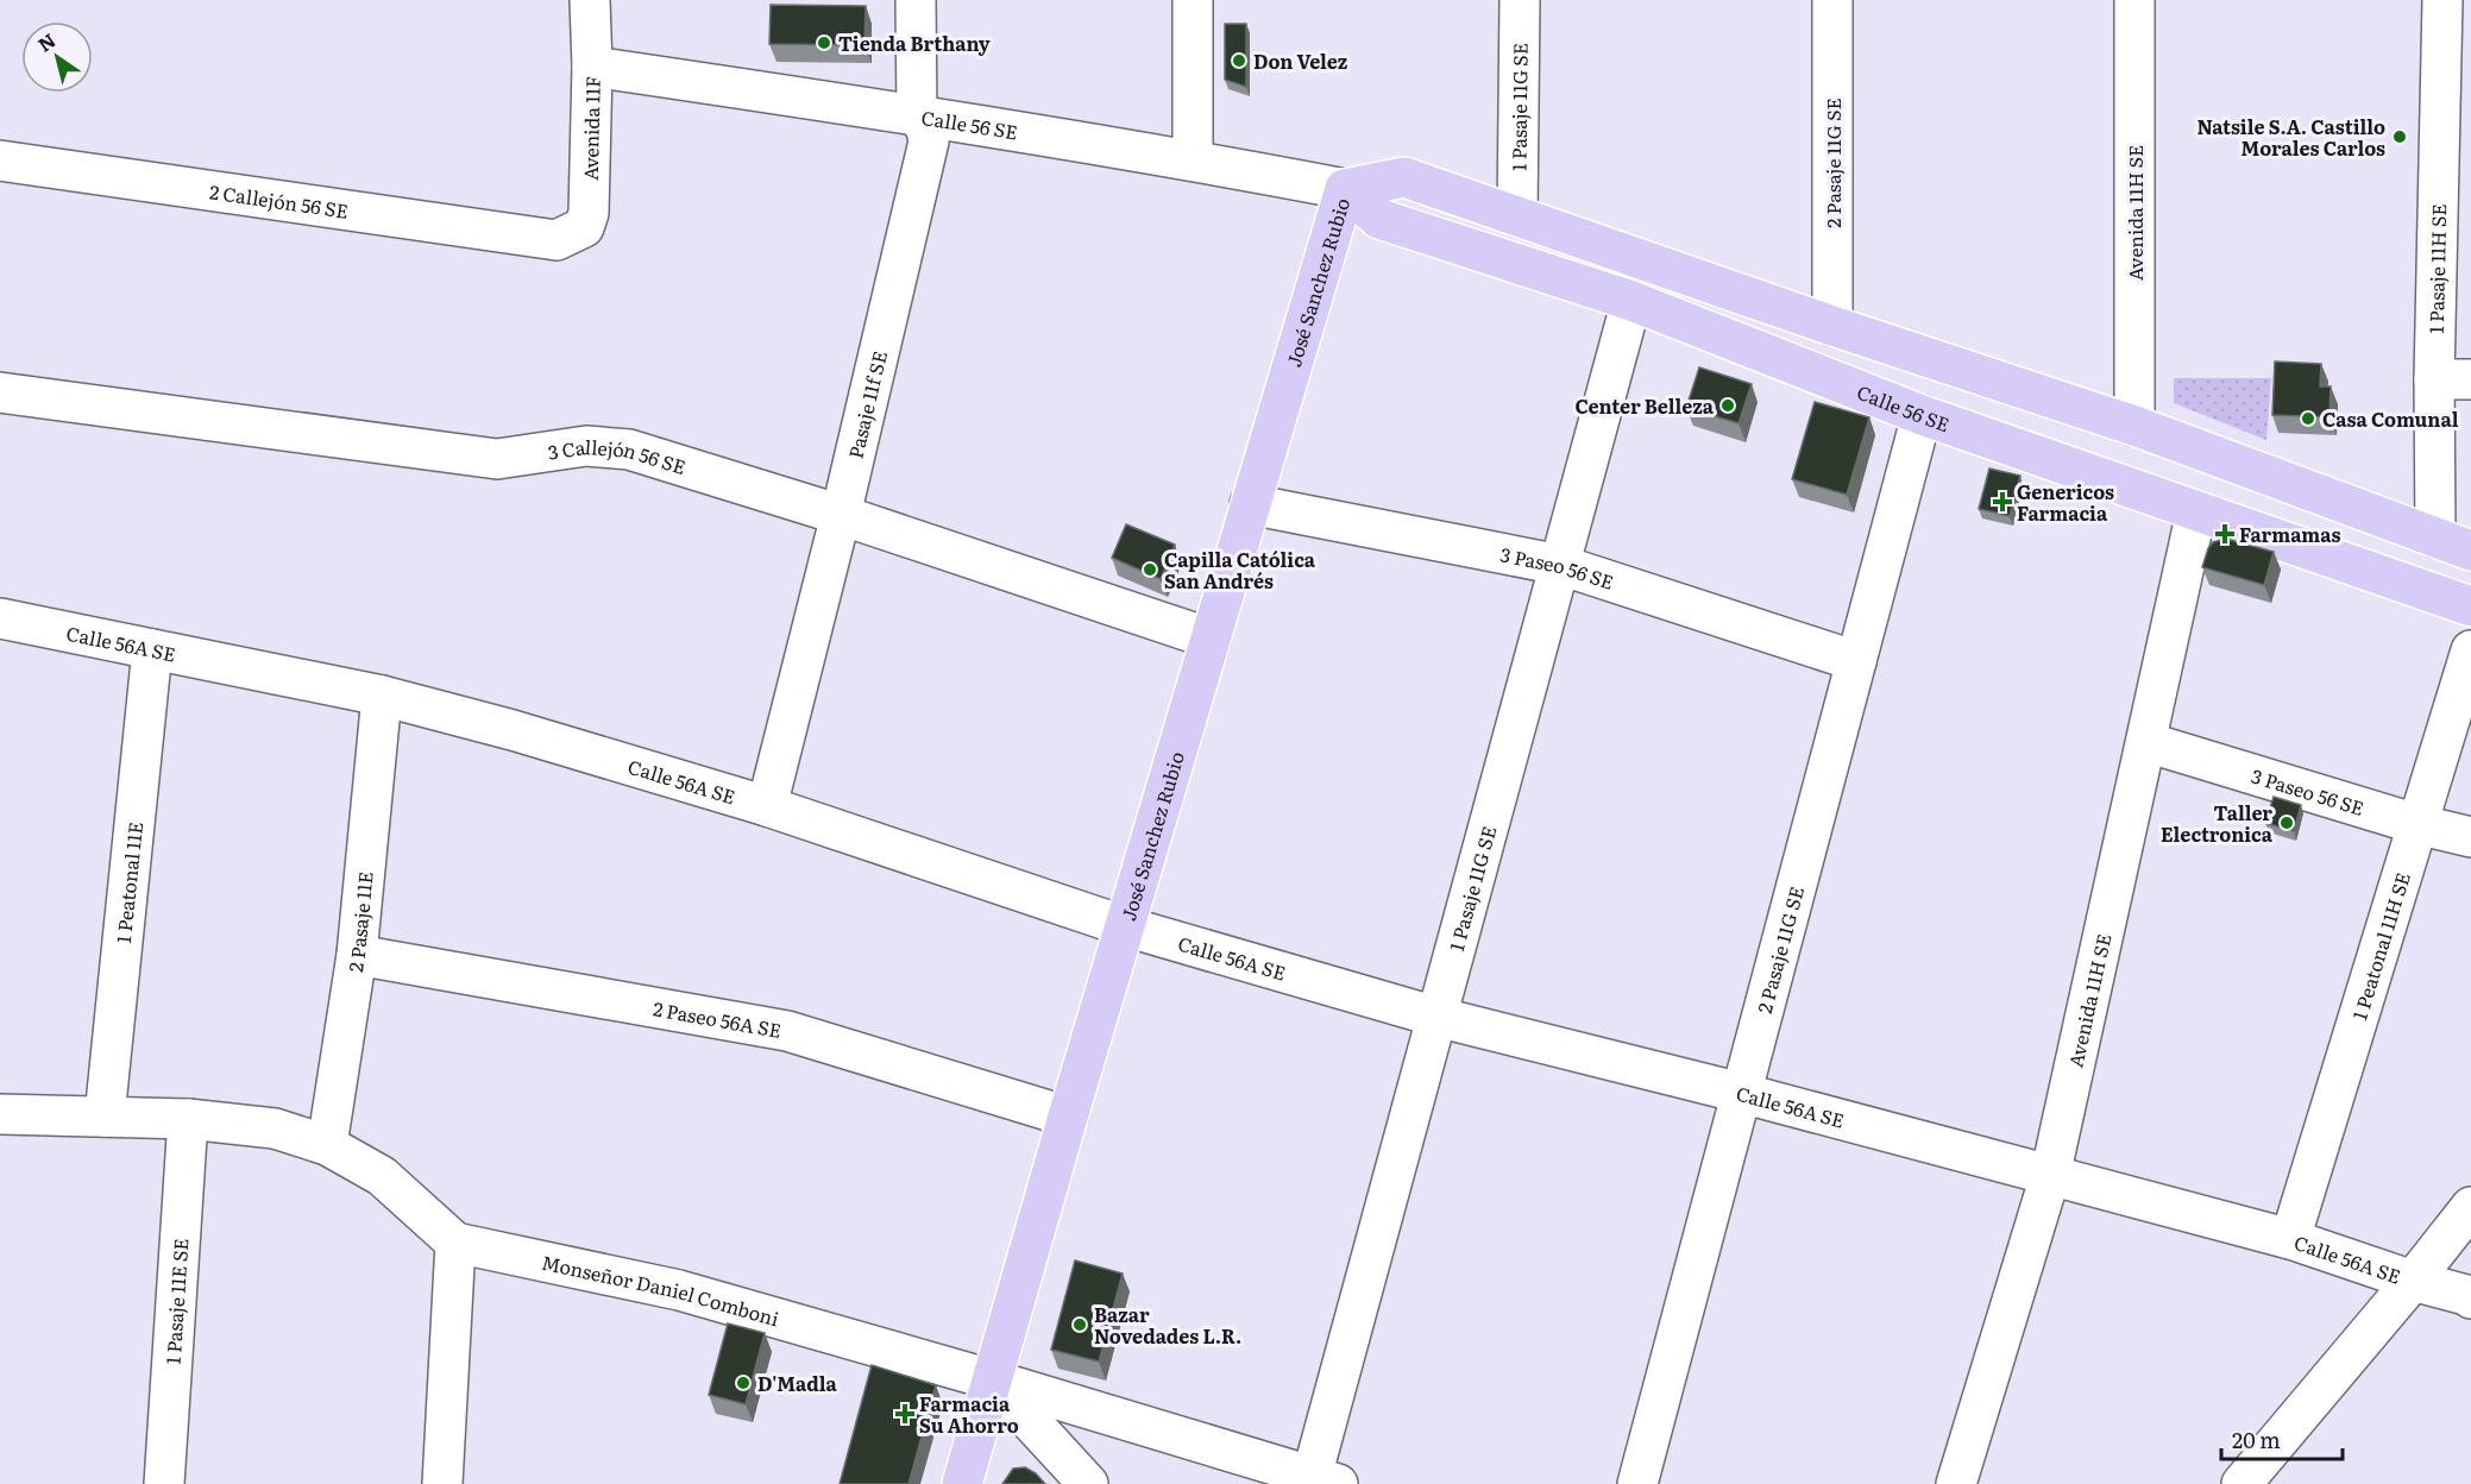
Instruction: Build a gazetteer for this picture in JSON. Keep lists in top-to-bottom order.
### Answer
{
  "streets": {
    "main road": ["Calle 56 SE", "José Sanchez Rubio"],
    "street": [
      "1 Pasaje 11G SE",
      "Avenida 11F",
      "2 Pasaje 11G SE",
      "2 Callejón 56 SE",
      "Avenida 11H SE",
      "1 Pasaje 11H SE",
      "Pasaje 11f SE",
      "3 Callejón 56 SE",
      "3 Paseo 56 SE",
      "Calle 56A SE",
      "1 Peatonal 11E",
      "2 Pasaje 11E",
      "1 Peatonal 11H SE",
      "2 Paseo 56A SE",
      "Monseñor Daniel Comboni",
      "1 Pasaje 11E SE"
    ]
  },
  "crossings": [
    ["1 Pasaje 11G SE", "Calle 56 SE"],
    ["1 Pasaje 11G SE", "3 Paseo 56 SE"],
    ["1 Pasaje 11G SE", "Calle 56A SE"],
    ["1 Pasaje 11G SE", "Monseñor Daniel Comboni"],
    ["Calle 56 SE", "Avenida 11F"],
    ["Calle 56 SE", "2 Pasaje 11G SE"],
    ["Calle 56 SE", "Avenida 11H SE"],
    ["Calle 56 SE", "1 Pasaje 11H SE"],
    ["Calle 56 SE", "José Sanchez Rubio"],
    ["Calle 56 SE", "Pasaje 11f SE"],
    ["Avenida 11F", "2 Callejón 56 SE"],
    ["2 Pasaje 11G SE", "3 Paseo 56 SE"],
    ["2 Pasaje 11G SE", "Calle 56A SE"],
    ["Avenida 11H SE", "3 Paseo 56 SE"],
    ["Avenida 11H SE", "Calle 56A SE"],
    ["José Sanchez Rubio", "3 Callejón 56 SE"],
    ["José Sanchez Rubio", "3 Paseo 56 SE"],
    ["José Sanchez Rubio", "Calle 56A SE"],
    ["José Sanchez Rubio", "2 Paseo 56A SE"],
    ["José Sanchez Rubio", "Monseñor Daniel Comboni"],
    ["Pasaje 11f SE", "3 Callejón 56 SE"],
    ["Pasaje 11f SE", "Calle 56A SE"],
    ["3 Paseo 56 SE", "1 Peatonal 11H SE"],
    ["Calle 56A SE", "1 Peatonal 11E"],
    ["Calle 56A SE", "2 Pasaje 11E"],
    ["Calle 56A SE", "1 Peatonal 11H SE"],
    ["2 Pasaje 11E", "2 Paseo 56A SE"]
  ],
  "places": {
    "other": [
      "Tienda Brthany",
      "Don Velez",
      "Natsile S.A. Castillo Morales Carlos",
      "Center Belleza",
      "Casa Comunal",
      "Capilla Católica San Andrés",
      "Taller Electronica",
      "Bazar Novedades L.R.",
      "D'Madla"
    ],
    "health": ["Genericos Farmacia", "Farmamas", "Farmacia Su Ahorro"]
  },
  "scale_bar": "20 m",
  "north": "top left"
}
